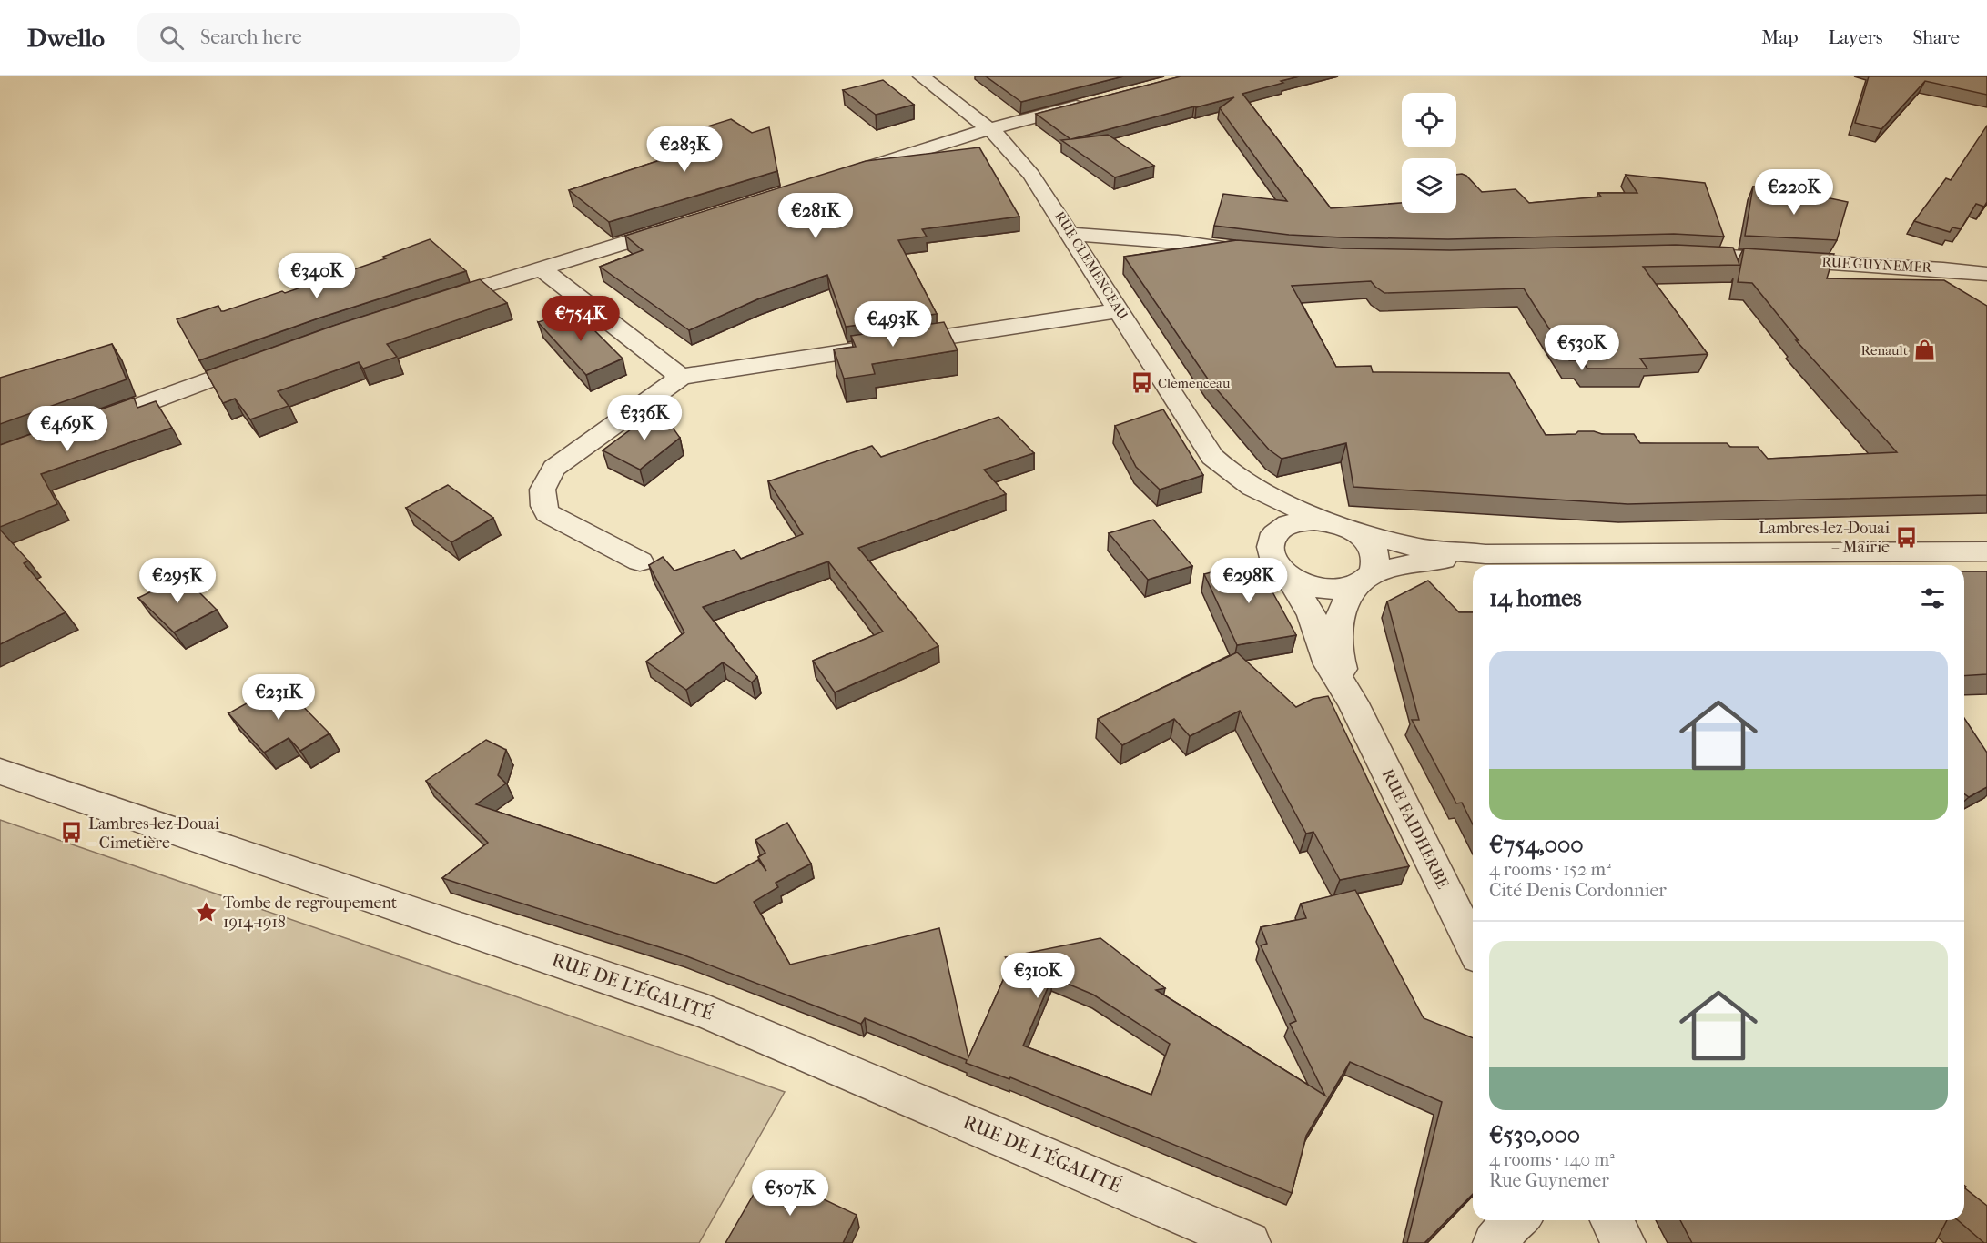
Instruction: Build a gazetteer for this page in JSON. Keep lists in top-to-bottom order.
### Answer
{
  "streets": {
    "street": [
      "RUE GUYNEMER",
      "RUE CLEMENCEAU",
      "RUE FAIDHERBE",
      "RUE DE L'ÉGALITÉ"
    ]
  },
  "crossings": [
    ["RUE CLEMENCEAU", "RUE FAIDHERBE"]
  ],
  "places": {
    "shop": ["Renault"],
    "bus stop": ["Clemenceau", "Lambres-lez-Douai – Mairie", "Lambres-lez-Douai – Cimetière"],
    "place": ["Tombe de regroupement 1914-1918"]
  },
  "page": {
    "header": "Dwello",
    "search": "Search here",
    "nav": ["Map", "Layers", "Share"],
    "price": [
      "€283K",
      "€220K",
      "€281K",
      "€340K",
      "€754K",
      "€493K",
      "€530K",
      "€336K",
      "€469K",
      "€295K",
      "€298K",
      "€231K",
      "€310K",
      "€507K"
    ],
    "heading": "14 homes",
    "list": [
      {
        "name": "€754,000",
        "note": "4 rooms · 152 m² · Cité Denis Cordonnier"
      },
      {
        "name": "€530,000",
        "note": "4 rooms · 140 m² · Rue Guynemer"
      }
    ]
  }
}
